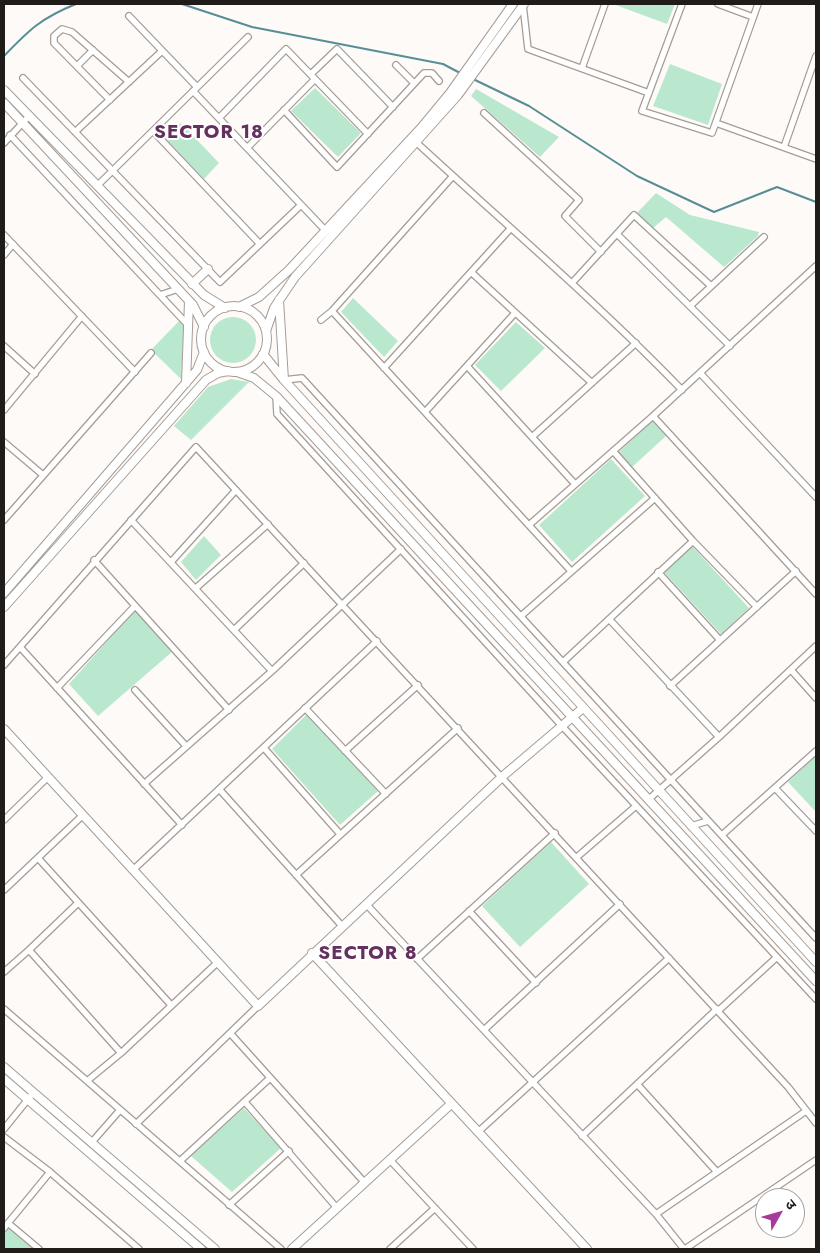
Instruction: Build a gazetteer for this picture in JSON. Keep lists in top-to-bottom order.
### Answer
{
  "districts": ["SECTOR 18", "SECTOR 8"],
  "north": "top right"
}
